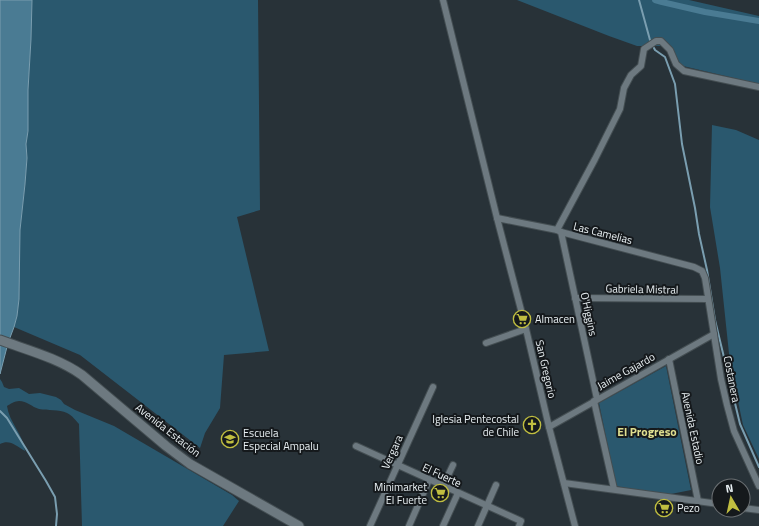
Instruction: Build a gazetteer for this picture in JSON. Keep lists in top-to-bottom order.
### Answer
{
  "streets": {
    "main road": ["Avenida Estación"],
    "street": [
      "Las Camelias",
      "Gabriela Mistral",
      "O'Higgins",
      "San Gregorio",
      "Jaime Gajardo",
      "Costanera",
      "Avenida Estadio",
      "Vergara",
      "El Fuerte"
    ]
  },
  "crossings": [
    ["Las Camelias", "O'Higgins"],
    ["Las Camelias", "San Gregorio"],
    ["Las Camelias", "Costanera"],
    ["Gabriela Mistral", "O'Higgins"],
    ["Gabriela Mistral", "Costanera"],
    ["O'Higgins", "Jaime Gajardo"],
    ["San Gregorio", "Jaime Gajardo"],
    ["Jaime Gajardo", "Costanera"],
    ["Jaime Gajardo", "Avenida Estadio"],
    ["Vergara", "El Fuerte"]
  ],
  "districts": ["El Progreso"],
  "places": {
    "supermarket": ["Almacen", "Minimarket El Fuerte", "Pezo"],
    "church": ["Iglesia Pentecostal de Chile"],
    "school or university": ["Escuela Especial Ampalu"]
  },
  "north": "top"
}
